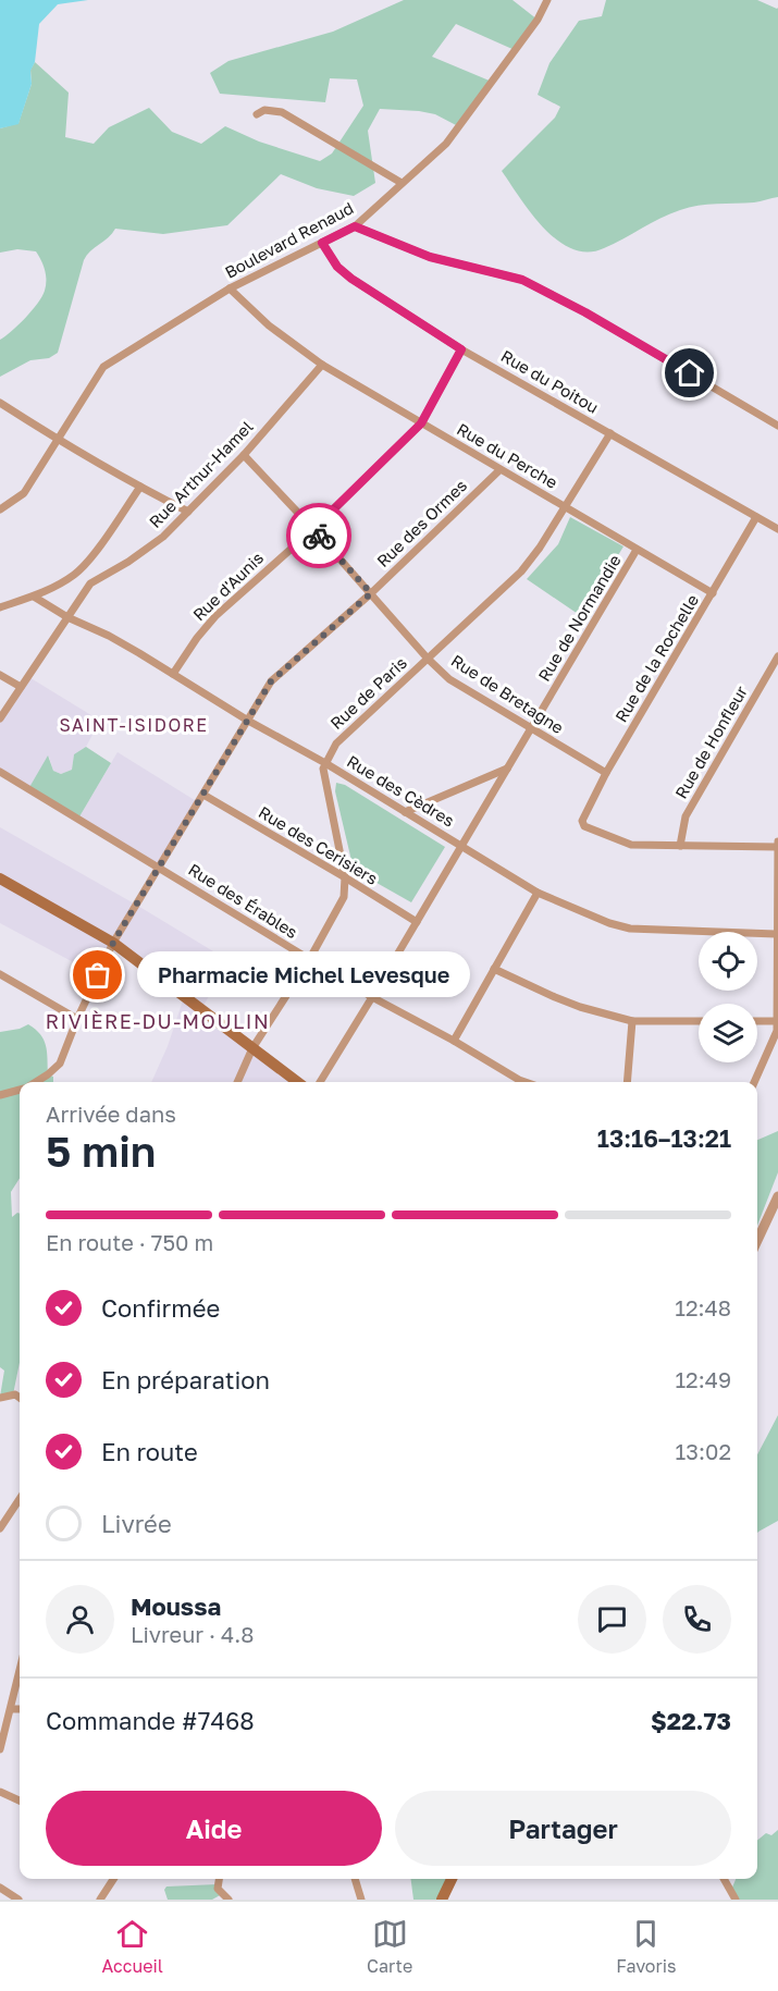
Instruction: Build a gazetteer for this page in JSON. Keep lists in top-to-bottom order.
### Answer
{
  "streets": {
    "street": [
      "Boulevard Renaud",
      "Rue du Poitou",
      "Rue du Perche",
      "Rue Arthur-Hamel",
      "Rue des Ormes",
      "Rue d'Aunis",
      "Rue de Normandie",
      "Rue de la Rochelle",
      "Rue de Paris",
      "Rue de Bretagne",
      "Rue de Honfleur",
      "Rue des Cèdres",
      "Rue des Cerisiers",
      "Rue des Érables"
    ]
  },
  "crossings": [
    ["Boulevard Renaud", "Rue du Poitou"],
    ["Boulevard Renaud", "Rue du Perche"],
    ["Rue du Poitou", "Rue d'Aunis"],
    ["Rue du Poitou", "Rue de la Rochelle"],
    ["Rue du Poitou", "Rue de Paris"],
    ["Rue du Perche", "Rue Arthur-Hamel"],
    ["Rue du Perche", "Rue des Ormes"],
    ["Rue du Perche", "Rue d'Aunis"],
    ["Rue du Perche", "Rue de Normandie"],
    ["Rue du Perche", "Rue de la Rochelle"],
    ["Rue du Perche", "Rue de Paris"],
    ["Rue Arthur-Hamel", "Rue de Bretagne"],
    ["Rue Arthur-Hamel", "Rue des Cèdres"],
    ["Rue des Ormes", "Rue de Bretagne"],
    ["Rue des Ormes", "Rue des Cèdres"],
    ["Rue des Ormes", "Rue des Cerisiers"],
    ["Rue des Ormes", "Rue des Érables"],
    ["Rue d'Aunis", "Rue de Bretagne"],
    ["Rue d'Aunis", "Rue des Cèdres"],
    ["Rue de Normandie", "Rue de Bretagne"],
    ["Rue de Normandie", "Rue des Cèdres"],
    ["Rue de Normandie", "Rue des Cerisiers"],
    ["Rue de Normandie", "Rue des Érables"],
    ["Rue de la Rochelle", "Rue de Bretagne"],
    ["Rue de la Rochelle", "Rue de Honfleur"],
    ["Rue de Paris", "Rue de Bretagne"],
    ["Rue de Paris", "Rue des Cèdres"]
  ],
  "districts": ["SAINT-ISIDORE", "RIVIÈRE-DU-MOULIN"],
  "places": ["Pharmacie Michel Levesque"],
  "page": {
    "bubble": "Pharmacie Michel Levesque",
    "heading": ["5 min", "Arrivée dans", "13:16–13:21"],
    "panel": [
      "Moussa",
      "Livreur · 4.8",
      "Commande #7468",
      "$22.73"
    ],
    "bar": "En route · 750 m",
    "list": [
      ["Confirmée", "12:48"],
      ["En préparation", "12:49"],
      ["En route", "13:02"],
      "Livrée"
    ],
    "buttons": ["Aide", "Partager"],
    "tabs": ["Accueil", "Carte", "Favoris"]
  }
}
